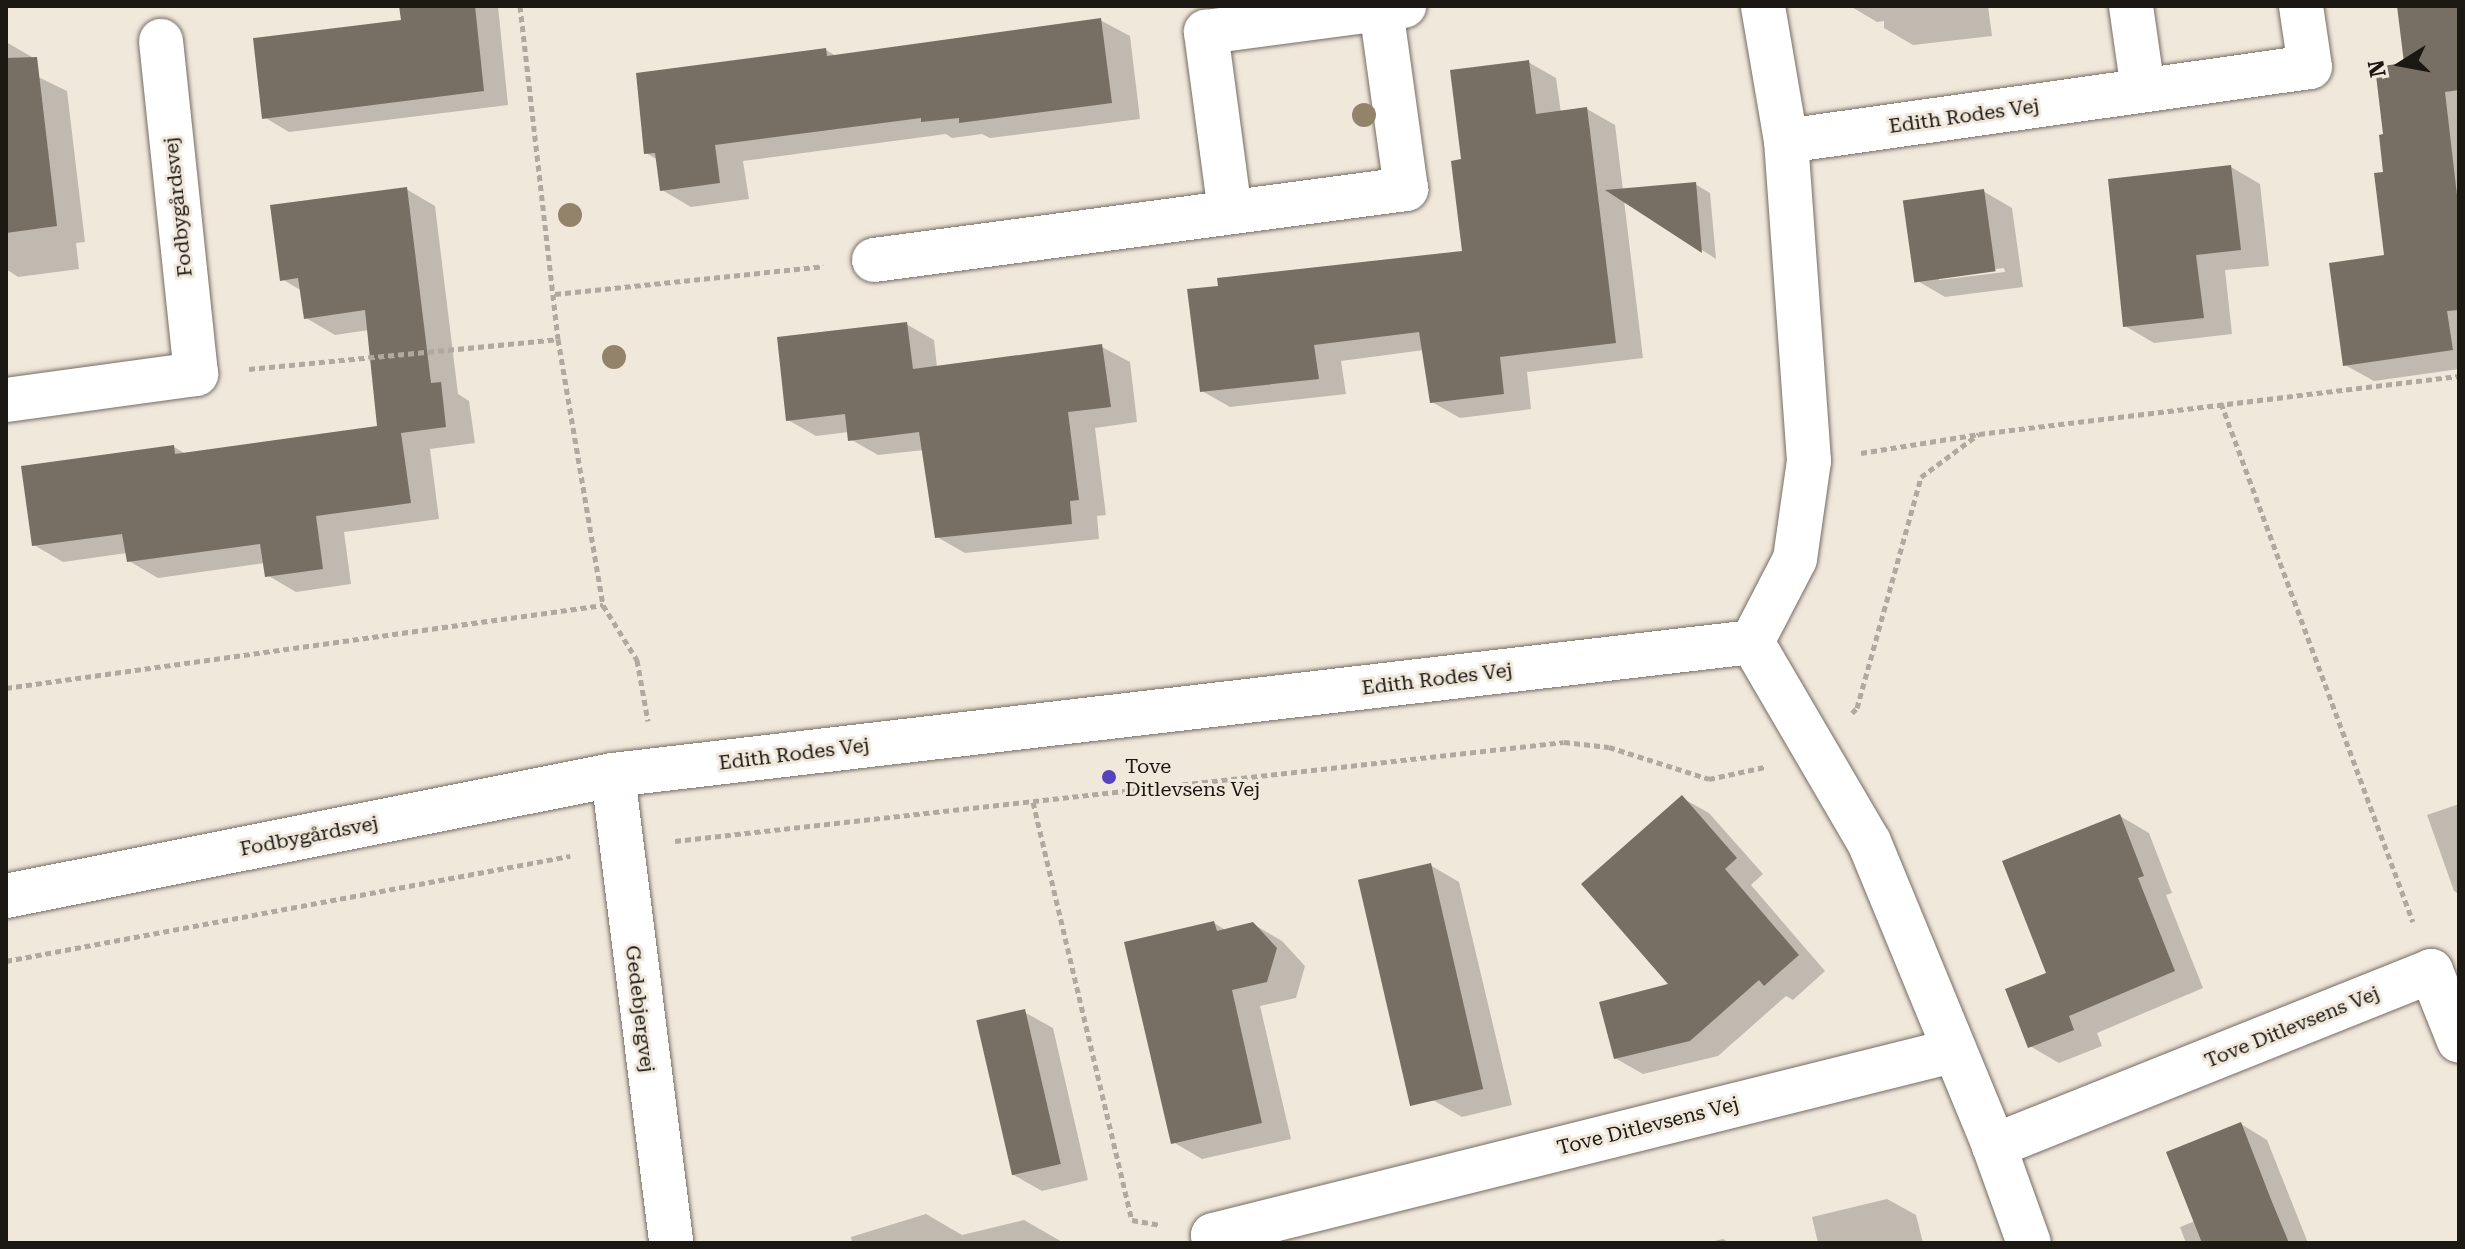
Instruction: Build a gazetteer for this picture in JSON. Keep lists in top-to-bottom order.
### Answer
{
  "streets": {
    "street": [
      "Edith Rodes Vej",
      "Fodbygårdsvej",
      "Gedebjergvej",
      "Tove Ditlevsens Vej"
    ]
  },
  "crossings": [
    ["Edith Rodes Vej", "Fodbygårdsvej"],
    ["Edith Rodes Vej", "Gedebjergvej"],
    ["Fodbygårdsvej", "Gedebjergvej"]
  ],
  "places": ["Tove Ditlevsens Vej"],
  "north": "left"
}
